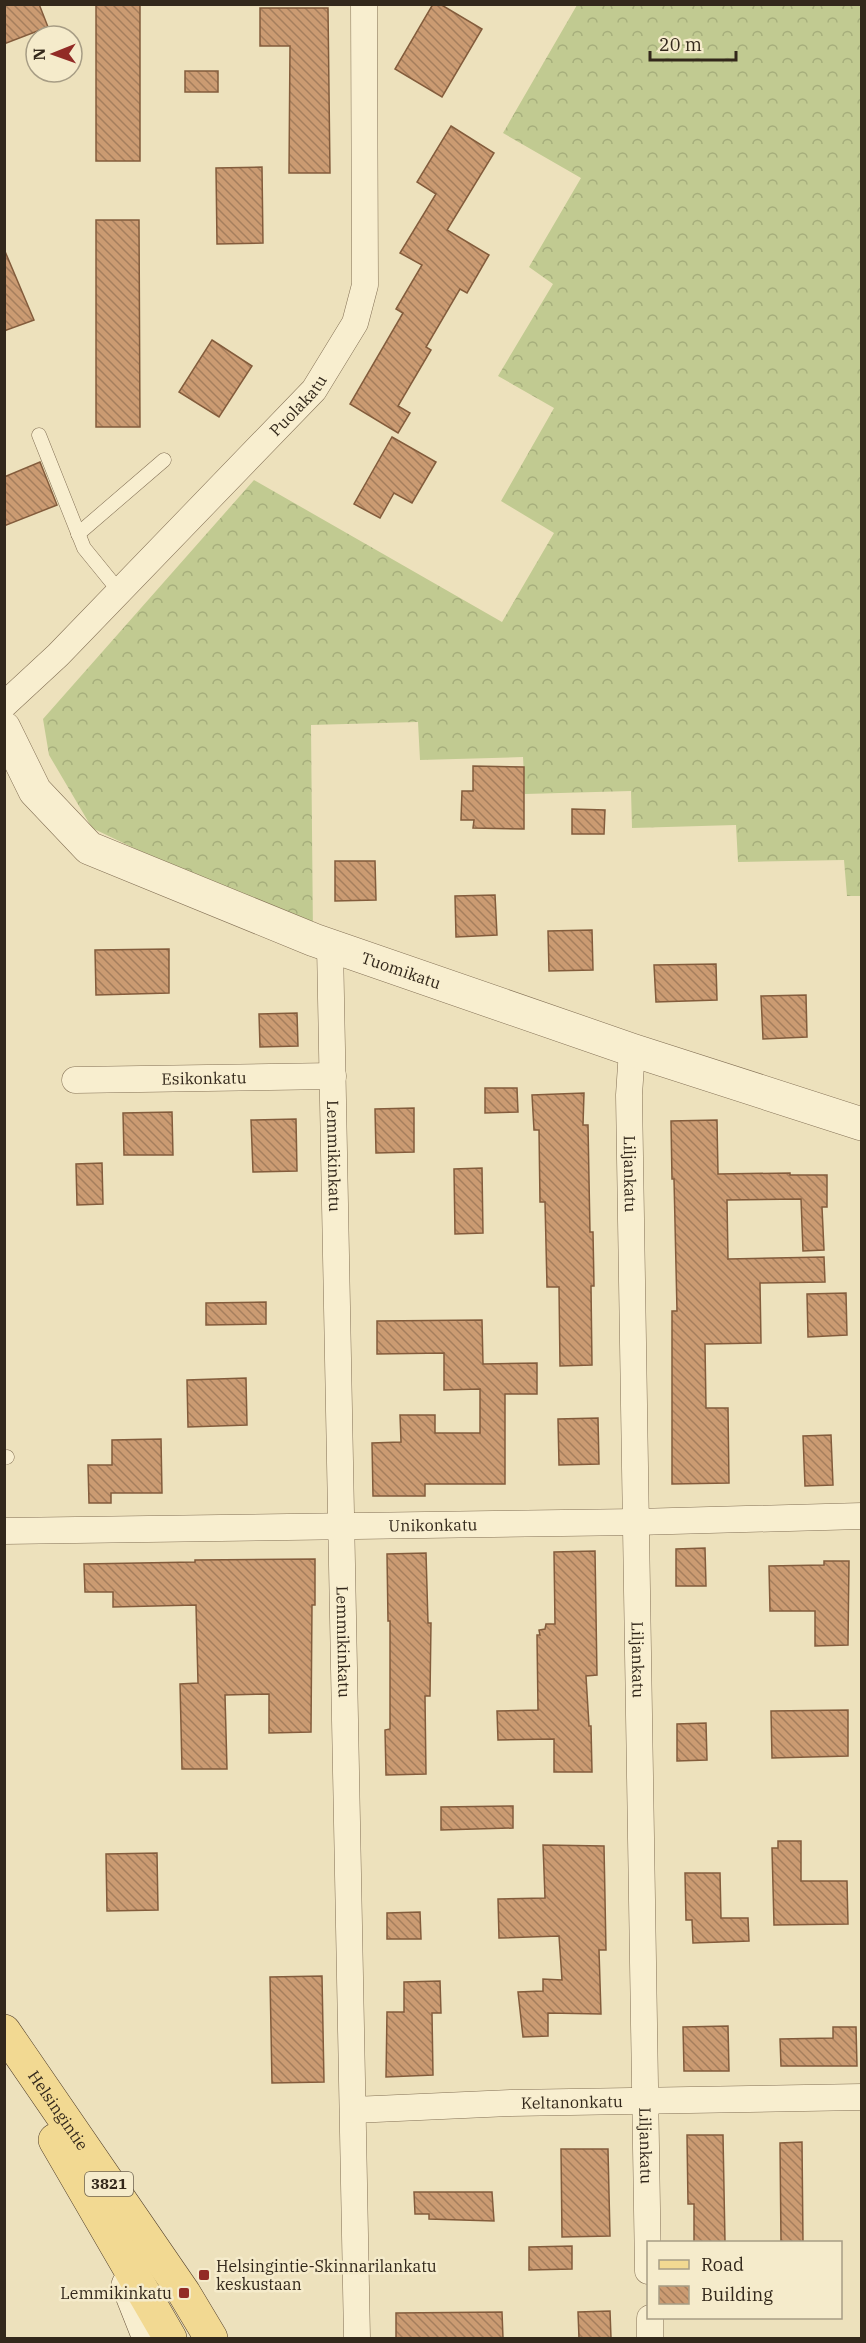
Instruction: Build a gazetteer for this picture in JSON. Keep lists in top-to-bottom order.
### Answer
{
  "streets": {
    "main road": ["Helsingintie", "3821"],
    "street": [
      "Puolakatu",
      "Tuomikatu",
      "Esikonkatu",
      "Lemmikinkatu",
      "Liljankatu",
      "Unikonkatu",
      "Keltanonkatu"
    ]
  },
  "crossings": [
    ["Tuomikatu", "Lemmikinkatu"],
    ["Tuomikatu", "Liljankatu"],
    ["Esikonkatu", "Lemmikinkatu"],
    ["Lemmikinkatu", "Unikonkatu"],
    ["Lemmikinkatu", "Keltanonkatu"],
    ["Liljankatu", "Unikonkatu"],
    ["Liljankatu", "Keltanonkatu"]
  ],
  "places": {
    "transit": ["Helsingintie-Skinnarilankatu keskustaan", "Lemmikinkatu"]
  },
  "legend": ["Road", "Building"],
  "scale_bar": "20 m",
  "north": "left"
}
